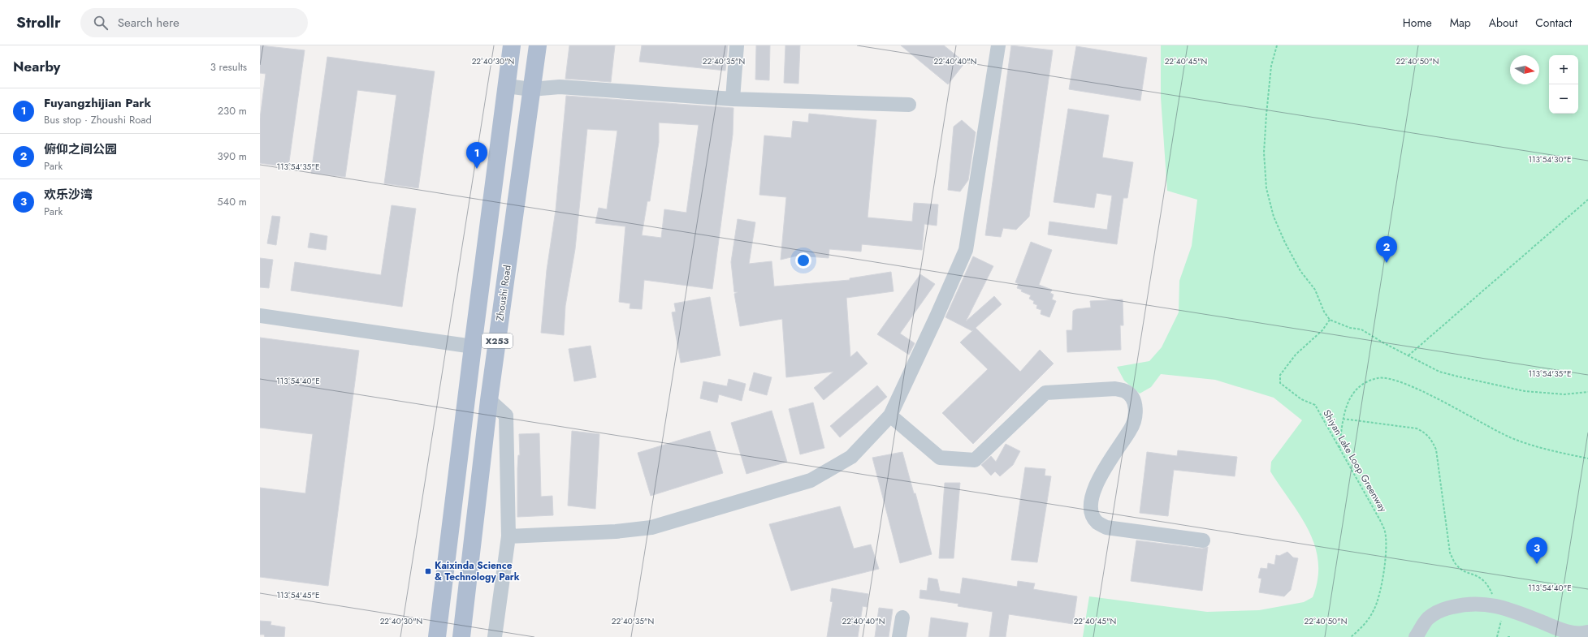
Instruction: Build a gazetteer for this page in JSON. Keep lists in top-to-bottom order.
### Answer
{
  "streets": {
    "main road": ["Zhoushi Road", "X253"],
    "path": ["Shiyan Lake Loop Greenway"]
  },
  "places": {
    "transit": ["Kaixinda Science & Technology Park"]
  },
  "north": "right",
  "page": {
    "header": "Strollr",
    "search": "Search here",
    "nav": [
      "Home",
      "Map",
      "About",
      "Contact"
    ],
    "heading": ["Nearby", "3 results"],
    "map_buttons": ["+", "−"],
    "list": [
      {
        "mark": "1",
        "name": "Fuyangzhijian Park",
        "note": "Bus stop · Zhoushi Road",
        "value": "230 m"
      },
      {
        "mark": "2",
        "name": "俯仰之间公园",
        "note": "Park",
        "value": "390 m"
      },
      {
        "mark": "3",
        "name": "欢乐沙湾",
        "note": "Park",
        "value": "540 m"
      }
    ],
    "pins": ["1", "2", "3"]
  },
  "coordinates": [
    "22°40'50\"N",
    "22°40'30\"N",
    "22°40'35\"N",
    "22°40'40\"N",
    "22°40'45\"N",
    "113°54'30\"E",
    "113°54'35\"E",
    "113°54'40\"E",
    "113°54'45\"E"
  ]
}
